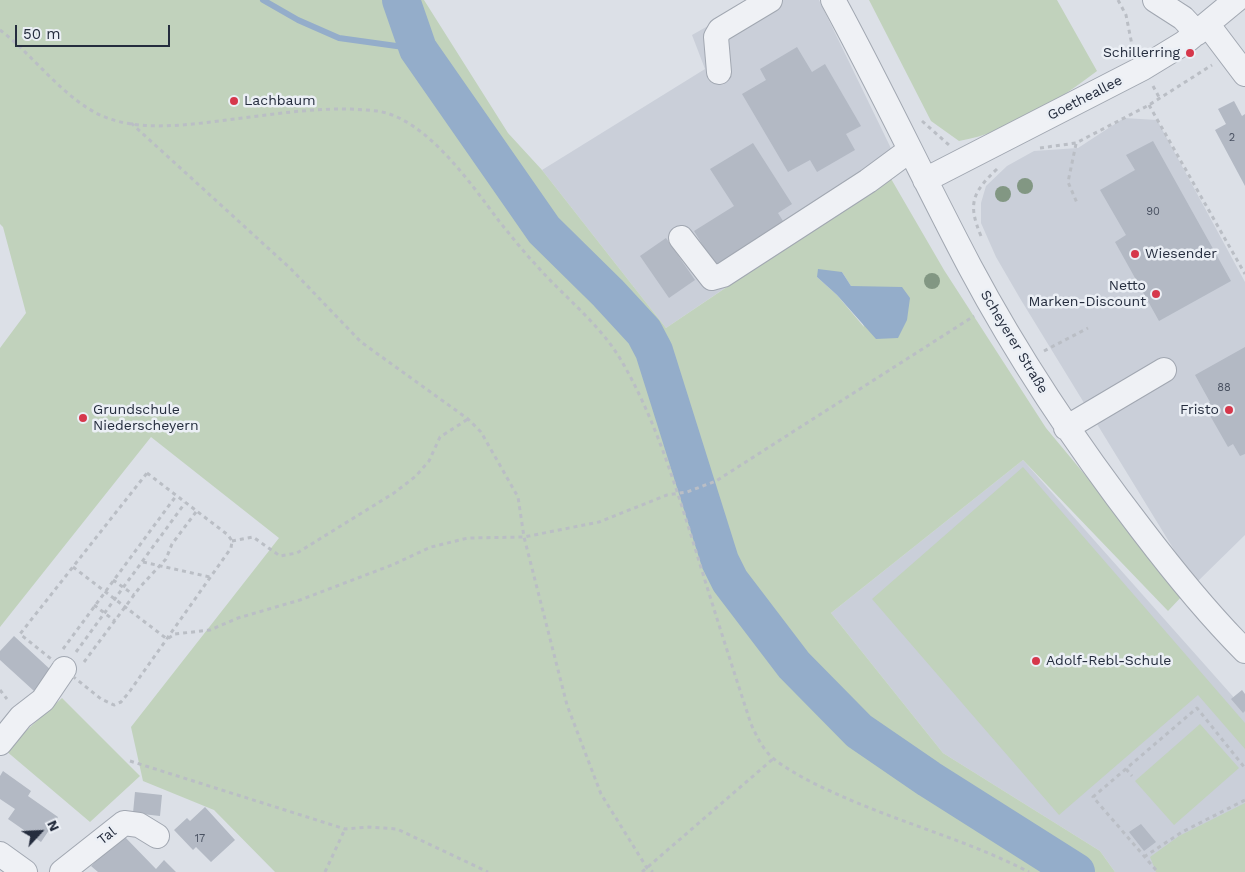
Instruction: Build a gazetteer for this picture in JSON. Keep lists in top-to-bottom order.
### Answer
{
  "streets": {
    "street": ["Goetheallee", "Scheyerer Straße", "Tal"]
  },
  "crossings": [
    ["Goetheallee", "Scheyerer Straße"]
  ],
  "places": [
    "Schillerring",
    "Lachbaum",
    "Wiesender",
    "Netto Marken-Discount",
    "Fristo",
    "Grundschule Niederscheyern",
    "Adolf-Rebl-Schule"
  ],
  "house_numbers": [
    "2",
    "90",
    "88",
    "17"
  ],
  "scale_bar": "50 m",
  "north": "top right"
}
